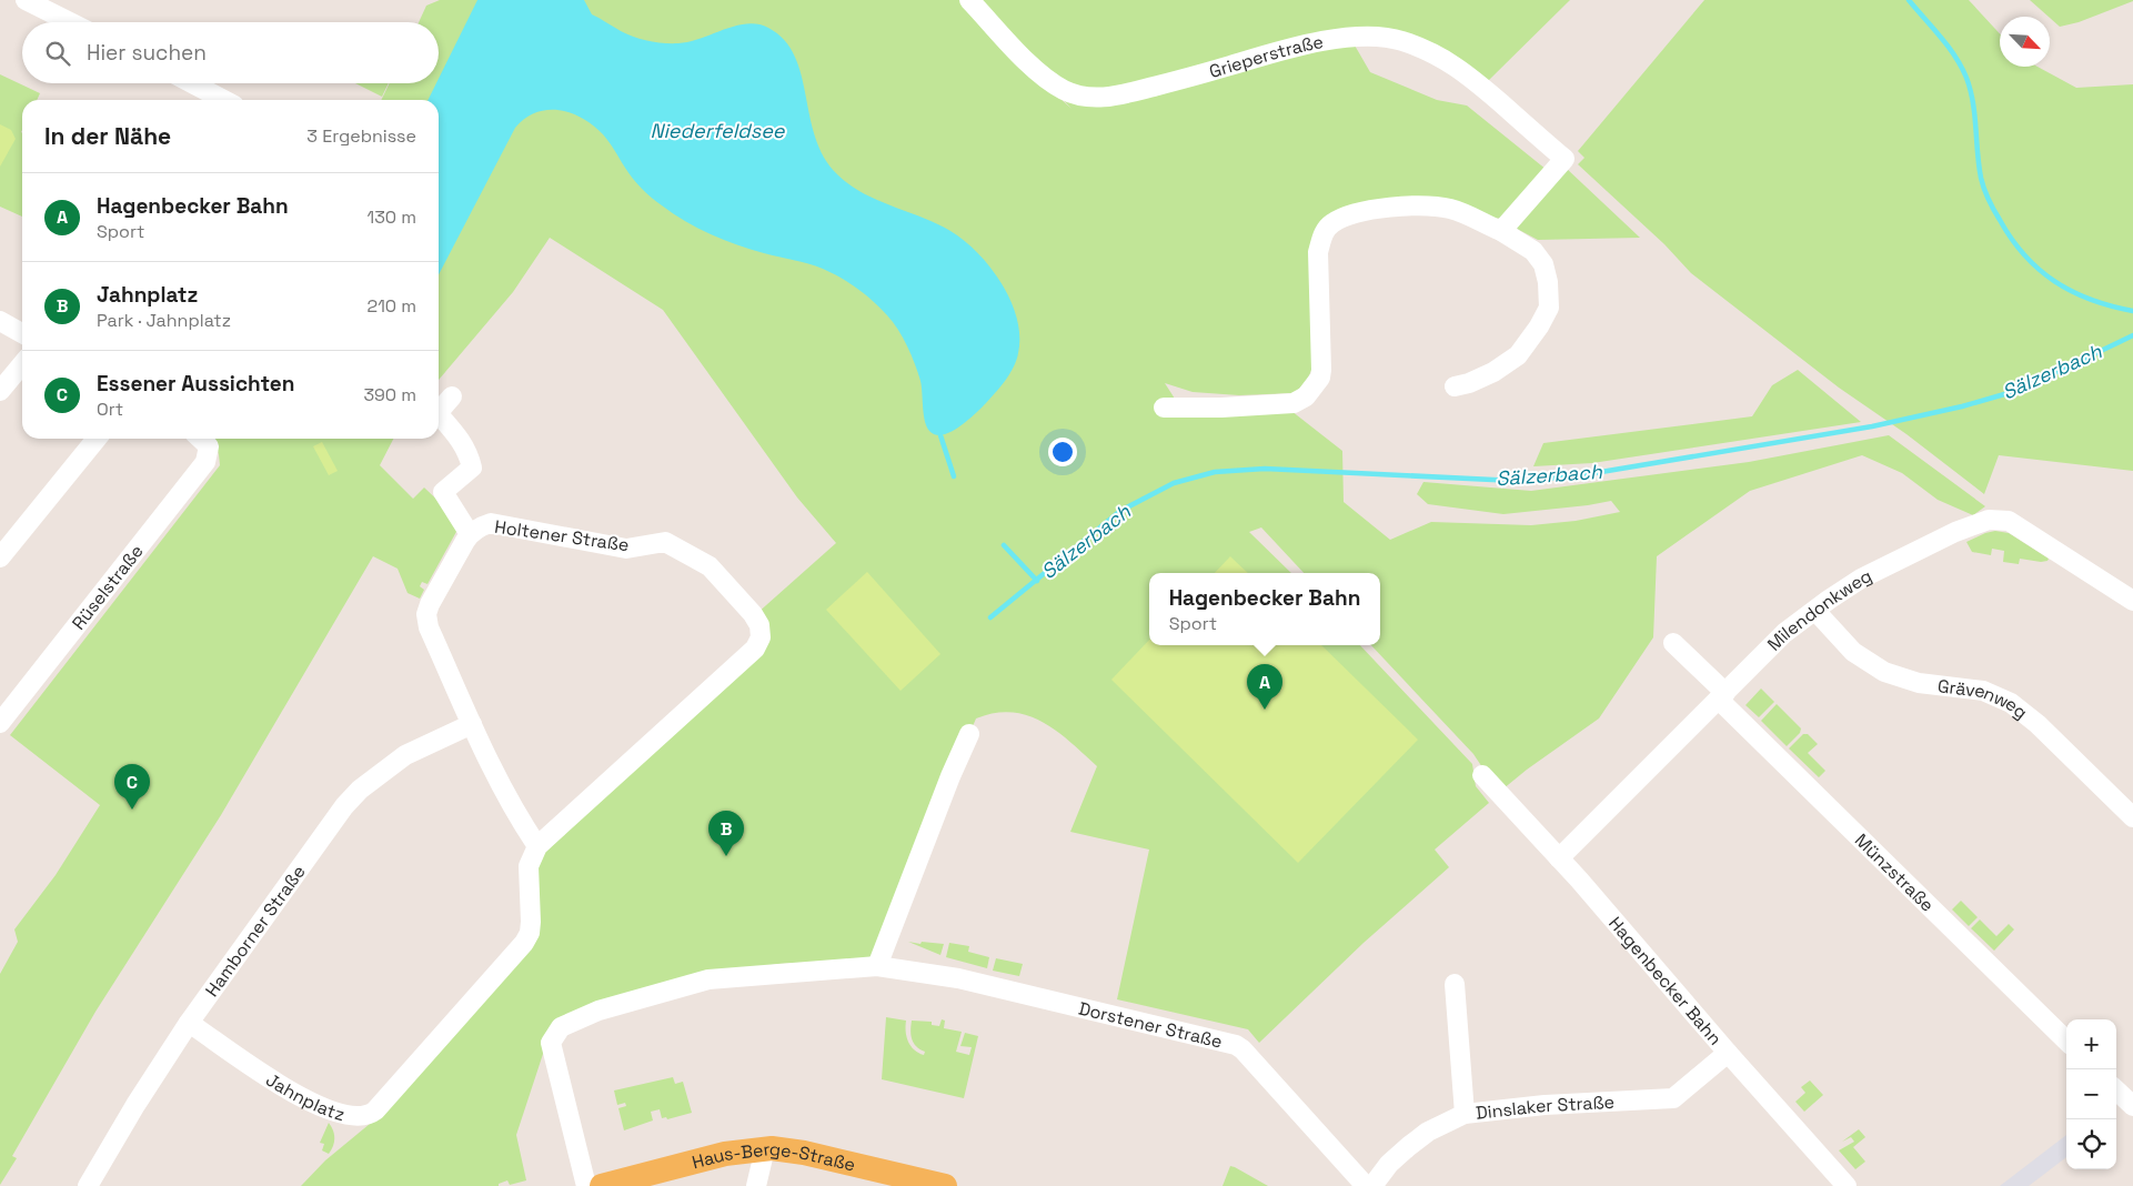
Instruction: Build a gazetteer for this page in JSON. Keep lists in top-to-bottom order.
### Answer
{
  "streets": {
    "main road": ["Haus-Berge-Straße"],
    "street": [
      "Grieperstraße",
      "Holtener Straße",
      "Rüselstraße",
      "Milendonkweg",
      "Grävenweg",
      "Münzstraße",
      "Hamborner Straße",
      "Hagenbecker Bahn",
      "Dorstener Straße",
      "Jahnplatz",
      "Dinslaker Straße"
    ]
  },
  "crossings": [
    ["Holtener Straße", "Hamborner Straße"],
    ["Holtener Straße", "Jahnplatz"],
    ["Milendonkweg", "Grävenweg"],
    ["Milendonkweg", "Münzstraße"],
    ["Milendonkweg", "Hagenbecker Bahn"],
    ["Hamborner Straße", "Jahnplatz"],
    ["Hagenbecker Bahn", "Dinslaker Straße"]
  ],
  "water": ["Niederfeldsee", "Sälzerbach"],
  "north": "bottom right",
  "page": {
    "search": "Hier suchen",
    "heading": ["In der Nähe", "3 Ergebnisse"],
    "list": [
      {
        "mark": "A",
        "name": "Hagenbecker Bahn",
        "note": "Sport",
        "value": "130 m"
      },
      {
        "mark": "B",
        "name": "Jahnplatz",
        "note": "Park · Jahnplatz",
        "value": "210 m"
      },
      {
        "mark": "C",
        "name": "Essener Aussichten",
        "note": "Ort",
        "value": "390 m"
      }
    ],
    "popup": ["Hagenbecker Bahn", "Sport"],
    "pins": ["A", "C", "B"],
    "map_buttons": ["+", "−"]
  }
}
